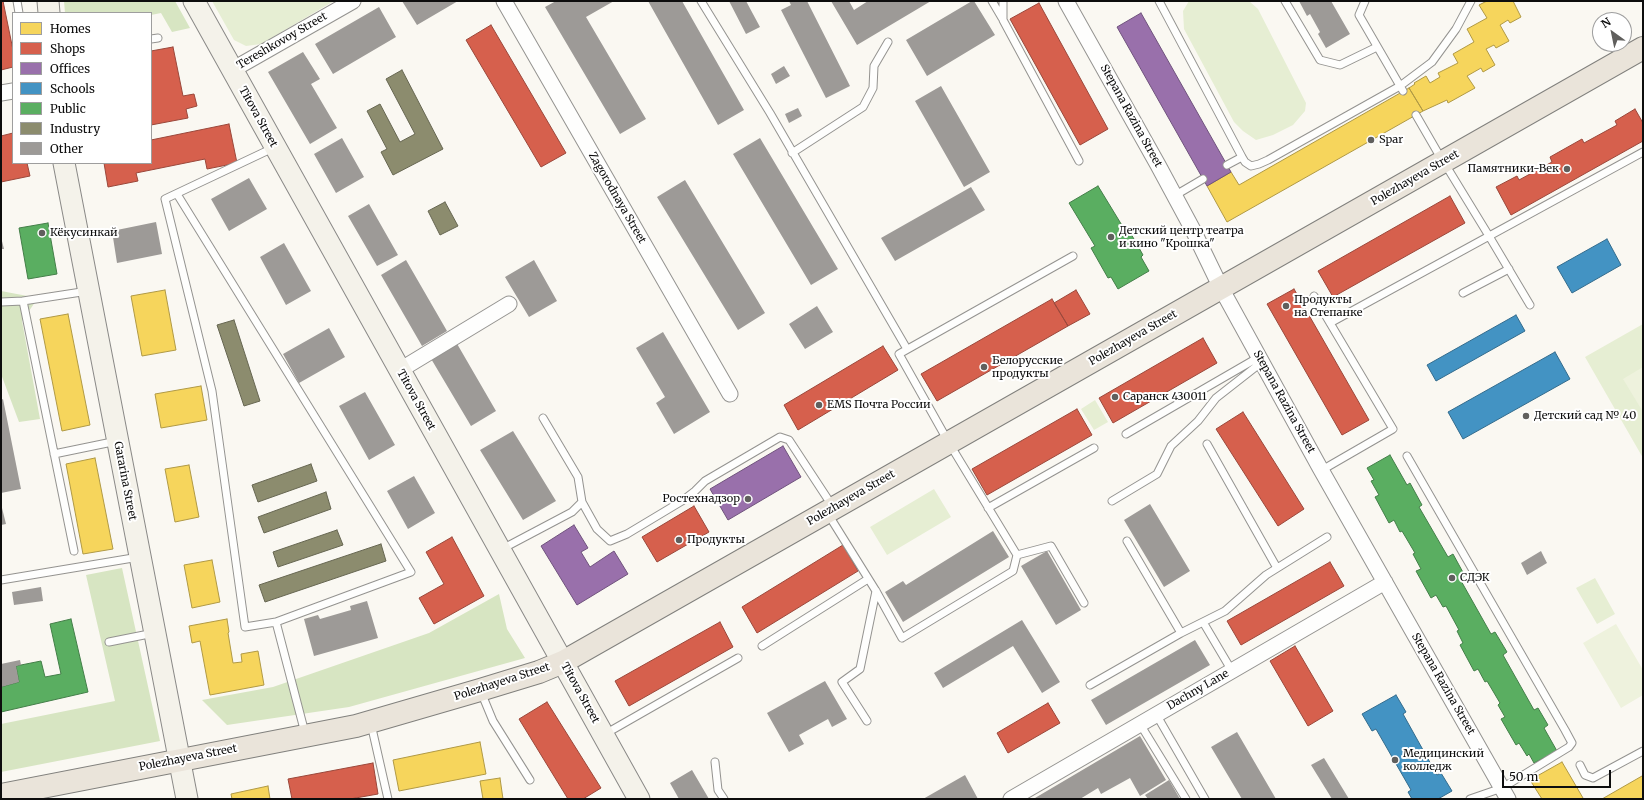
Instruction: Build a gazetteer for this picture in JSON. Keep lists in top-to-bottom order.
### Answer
{
  "streets": {
    "main road": ["Titova Street", "Polezhayeva Street", "Gararina Street"],
    "street": [
      "Tereshkovoy Street",
      "Stepana Razina Street",
      "Zagorodnaya Street",
      "Dachny Lane"
    ]
  },
  "crossings": [
    ["Tereshkovoy Street", "Titova Street"],
    ["Stepana Razina Street", "Polezhayeva Street"],
    ["Stepana Razina Street", "Dachny Lane"],
    ["Titova Street", "Polezhayeva Street"],
    ["Polezhayeva Street", "Gararina Street"]
  ],
  "places": [
    "Spar",
    "Памятники-Век",
    "Кёкусинкай",
    "Детский центр театра и кино \"Крошка\"",
    "Продукты на Степанке",
    "Белорусские продукты",
    "Саранск 430011",
    "EMS Почта России",
    "Детский сад № 40",
    "Ростехнадзор",
    "Продукты",
    "СДЭК",
    "Медицинский колледж"
  ],
  "legend": [
    "Homes",
    "Shops",
    "Offices",
    "Schools",
    "Public",
    "Industry",
    "Other"
  ],
  "scale_bar": "50 m",
  "north": "top left"
}
